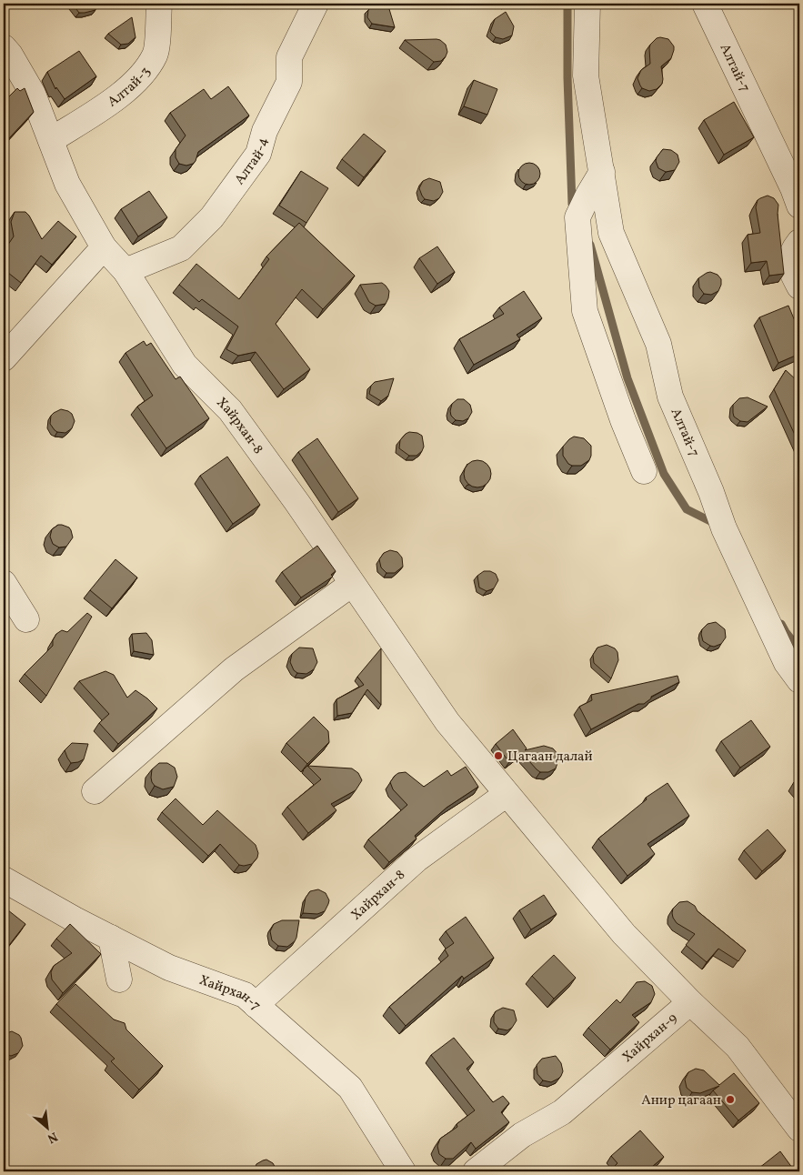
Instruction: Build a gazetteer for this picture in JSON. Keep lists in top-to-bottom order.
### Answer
{
  "streets": {
    "street": [
      "Алтай-7",
      "Алтай-3",
      "Алтай-4",
      "Хайрхан-8",
      "Хайрхан-7",
      "Хайрхан-9"
    ]
  },
  "crossings": [
    ["Алтай-4", "Хайрхан-8"],
    ["Хайрхан-8", "Хайрхан-7"],
    ["Хайрхан-8", "Хайрхан-9"]
  ],
  "places": ["Цагаан далай", "Анир цагаан"],
  "north": "bottom right"
}
